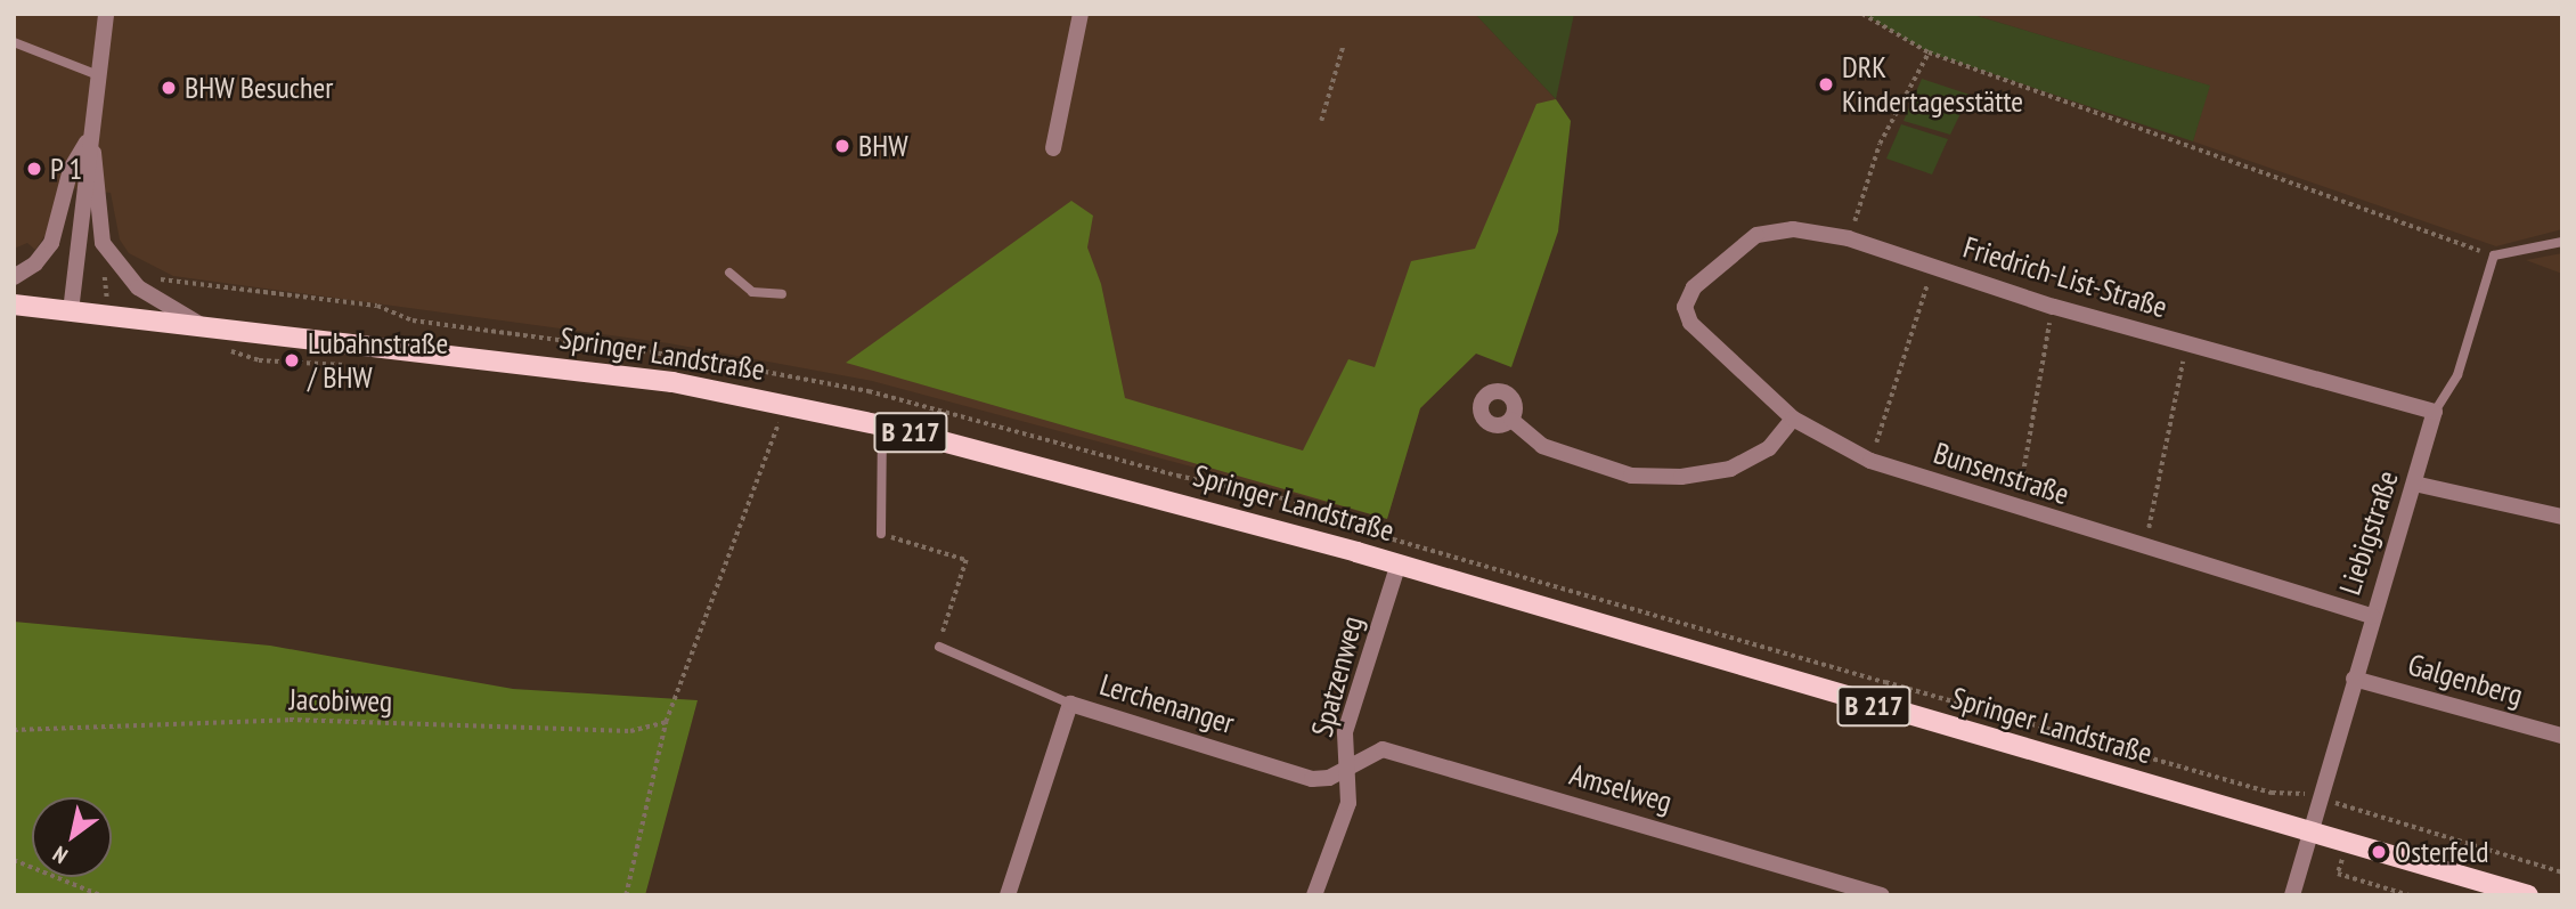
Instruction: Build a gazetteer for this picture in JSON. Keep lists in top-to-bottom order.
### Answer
{
  "streets": {
    "main road": ["Springer Landstraße", "B 217"],
    "street": [
      "Friedrich-List-Straße",
      "Bunsenstraße",
      "Liebigstraße",
      "Spatzenweg",
      "Galgenberg",
      "Lerchenanger",
      "Amselweg"
    ],
    "path": ["Jacobiweg"]
  },
  "crossings": [
    ["Friedrich-List-Straße", "Bunsenstraße"],
    ["Friedrich-List-Straße", "Liebigstraße"],
    ["Springer Landstraße", "Liebigstraße"],
    ["Springer Landstraße", "Spatzenweg"],
    ["Bunsenstraße", "Liebigstraße"],
    ["Liebigstraße", "Galgenberg"],
    ["Spatzenweg", "Lerchenanger"],
    ["Spatzenweg", "Amselweg"],
    ["Lerchenanger", "Amselweg"]
  ],
  "places": [
    "DRK Kindertagesstätte",
    "BHW Besucher",
    "BHW",
    "P 1",
    "Lubahnstraße / BHW",
    "Osterfeld"
  ],
  "north": "bottom left"
}
